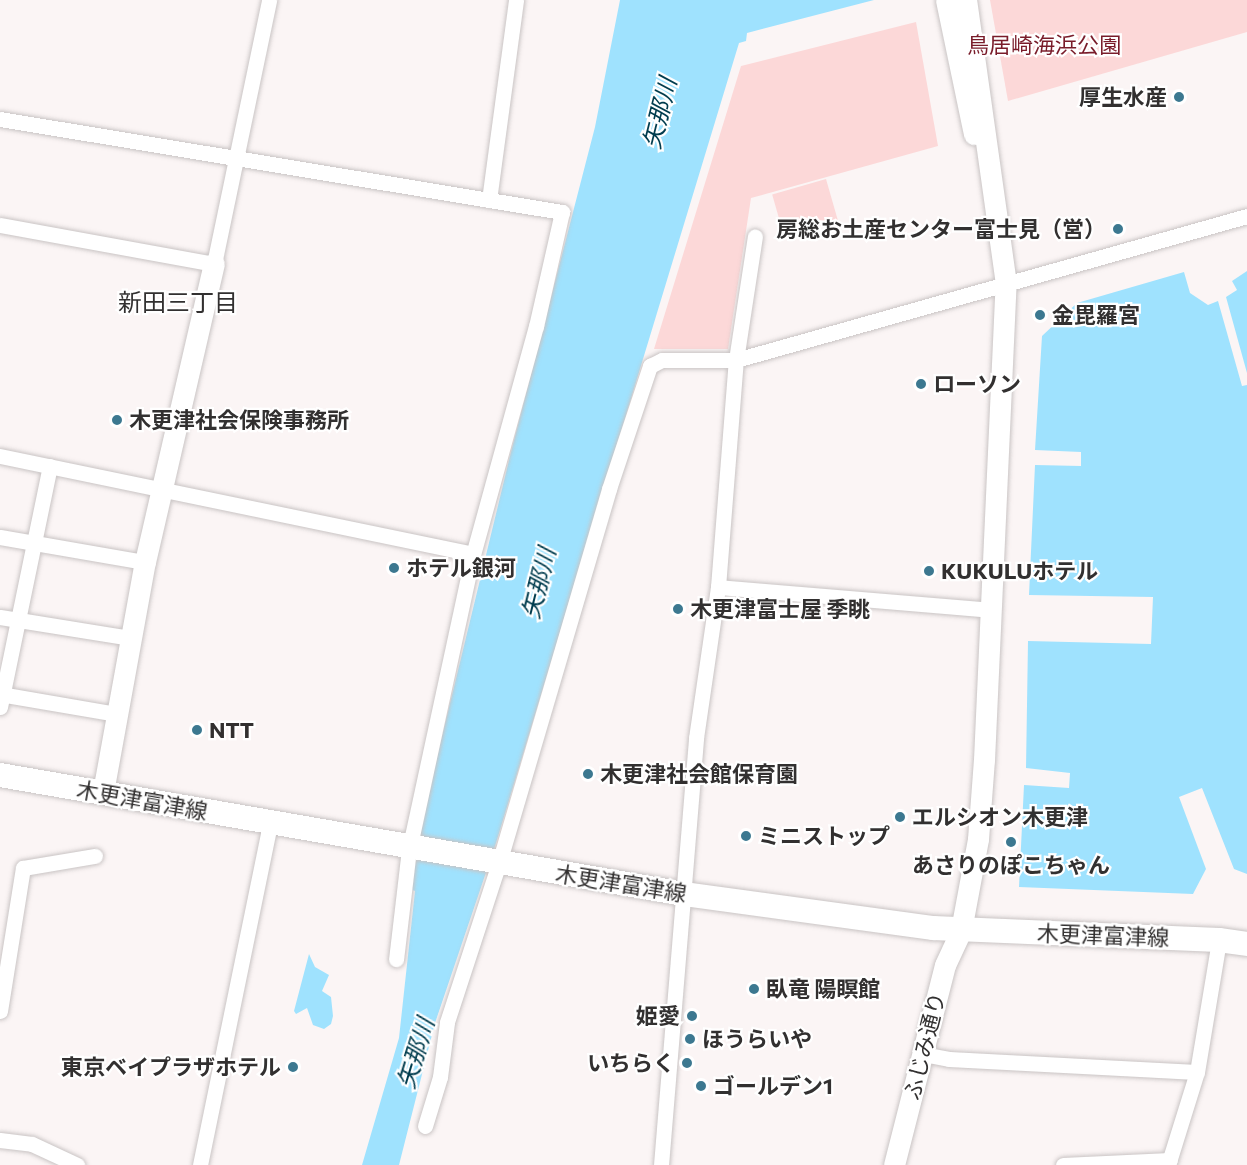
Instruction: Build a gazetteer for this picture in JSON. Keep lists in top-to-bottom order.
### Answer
{
  "streets": {
    "main road": ["木更津富津線"],
    "street": ["ふじみ通り"]
  },
  "crossings": [
    ["木更津富津線", "ふじみ通り"]
  ],
  "districts": ["新田三丁目"],
  "water": ["矢那川"],
  "parks": ["鳥居崎海浜公園"],
  "places": [
    "厚生水産",
    "房総お土産センター富士見（営）",
    "金毘羅宮",
    "ローソン",
    "木更津社会保険事務所",
    "ホテル銀河",
    "KUKULUホテル",
    "木更津富士屋 季眺",
    "NTT",
    "木更津社会館保育園",
    "エルシオン木更津",
    "ミニストップ",
    "あさりのぽこちゃん",
    "臥竜 陽瞑館",
    "姫愛",
    "ほうらいや",
    "いちらく",
    "東京ベイプラザホテル",
    "ゴールデン1"
  ]
}
